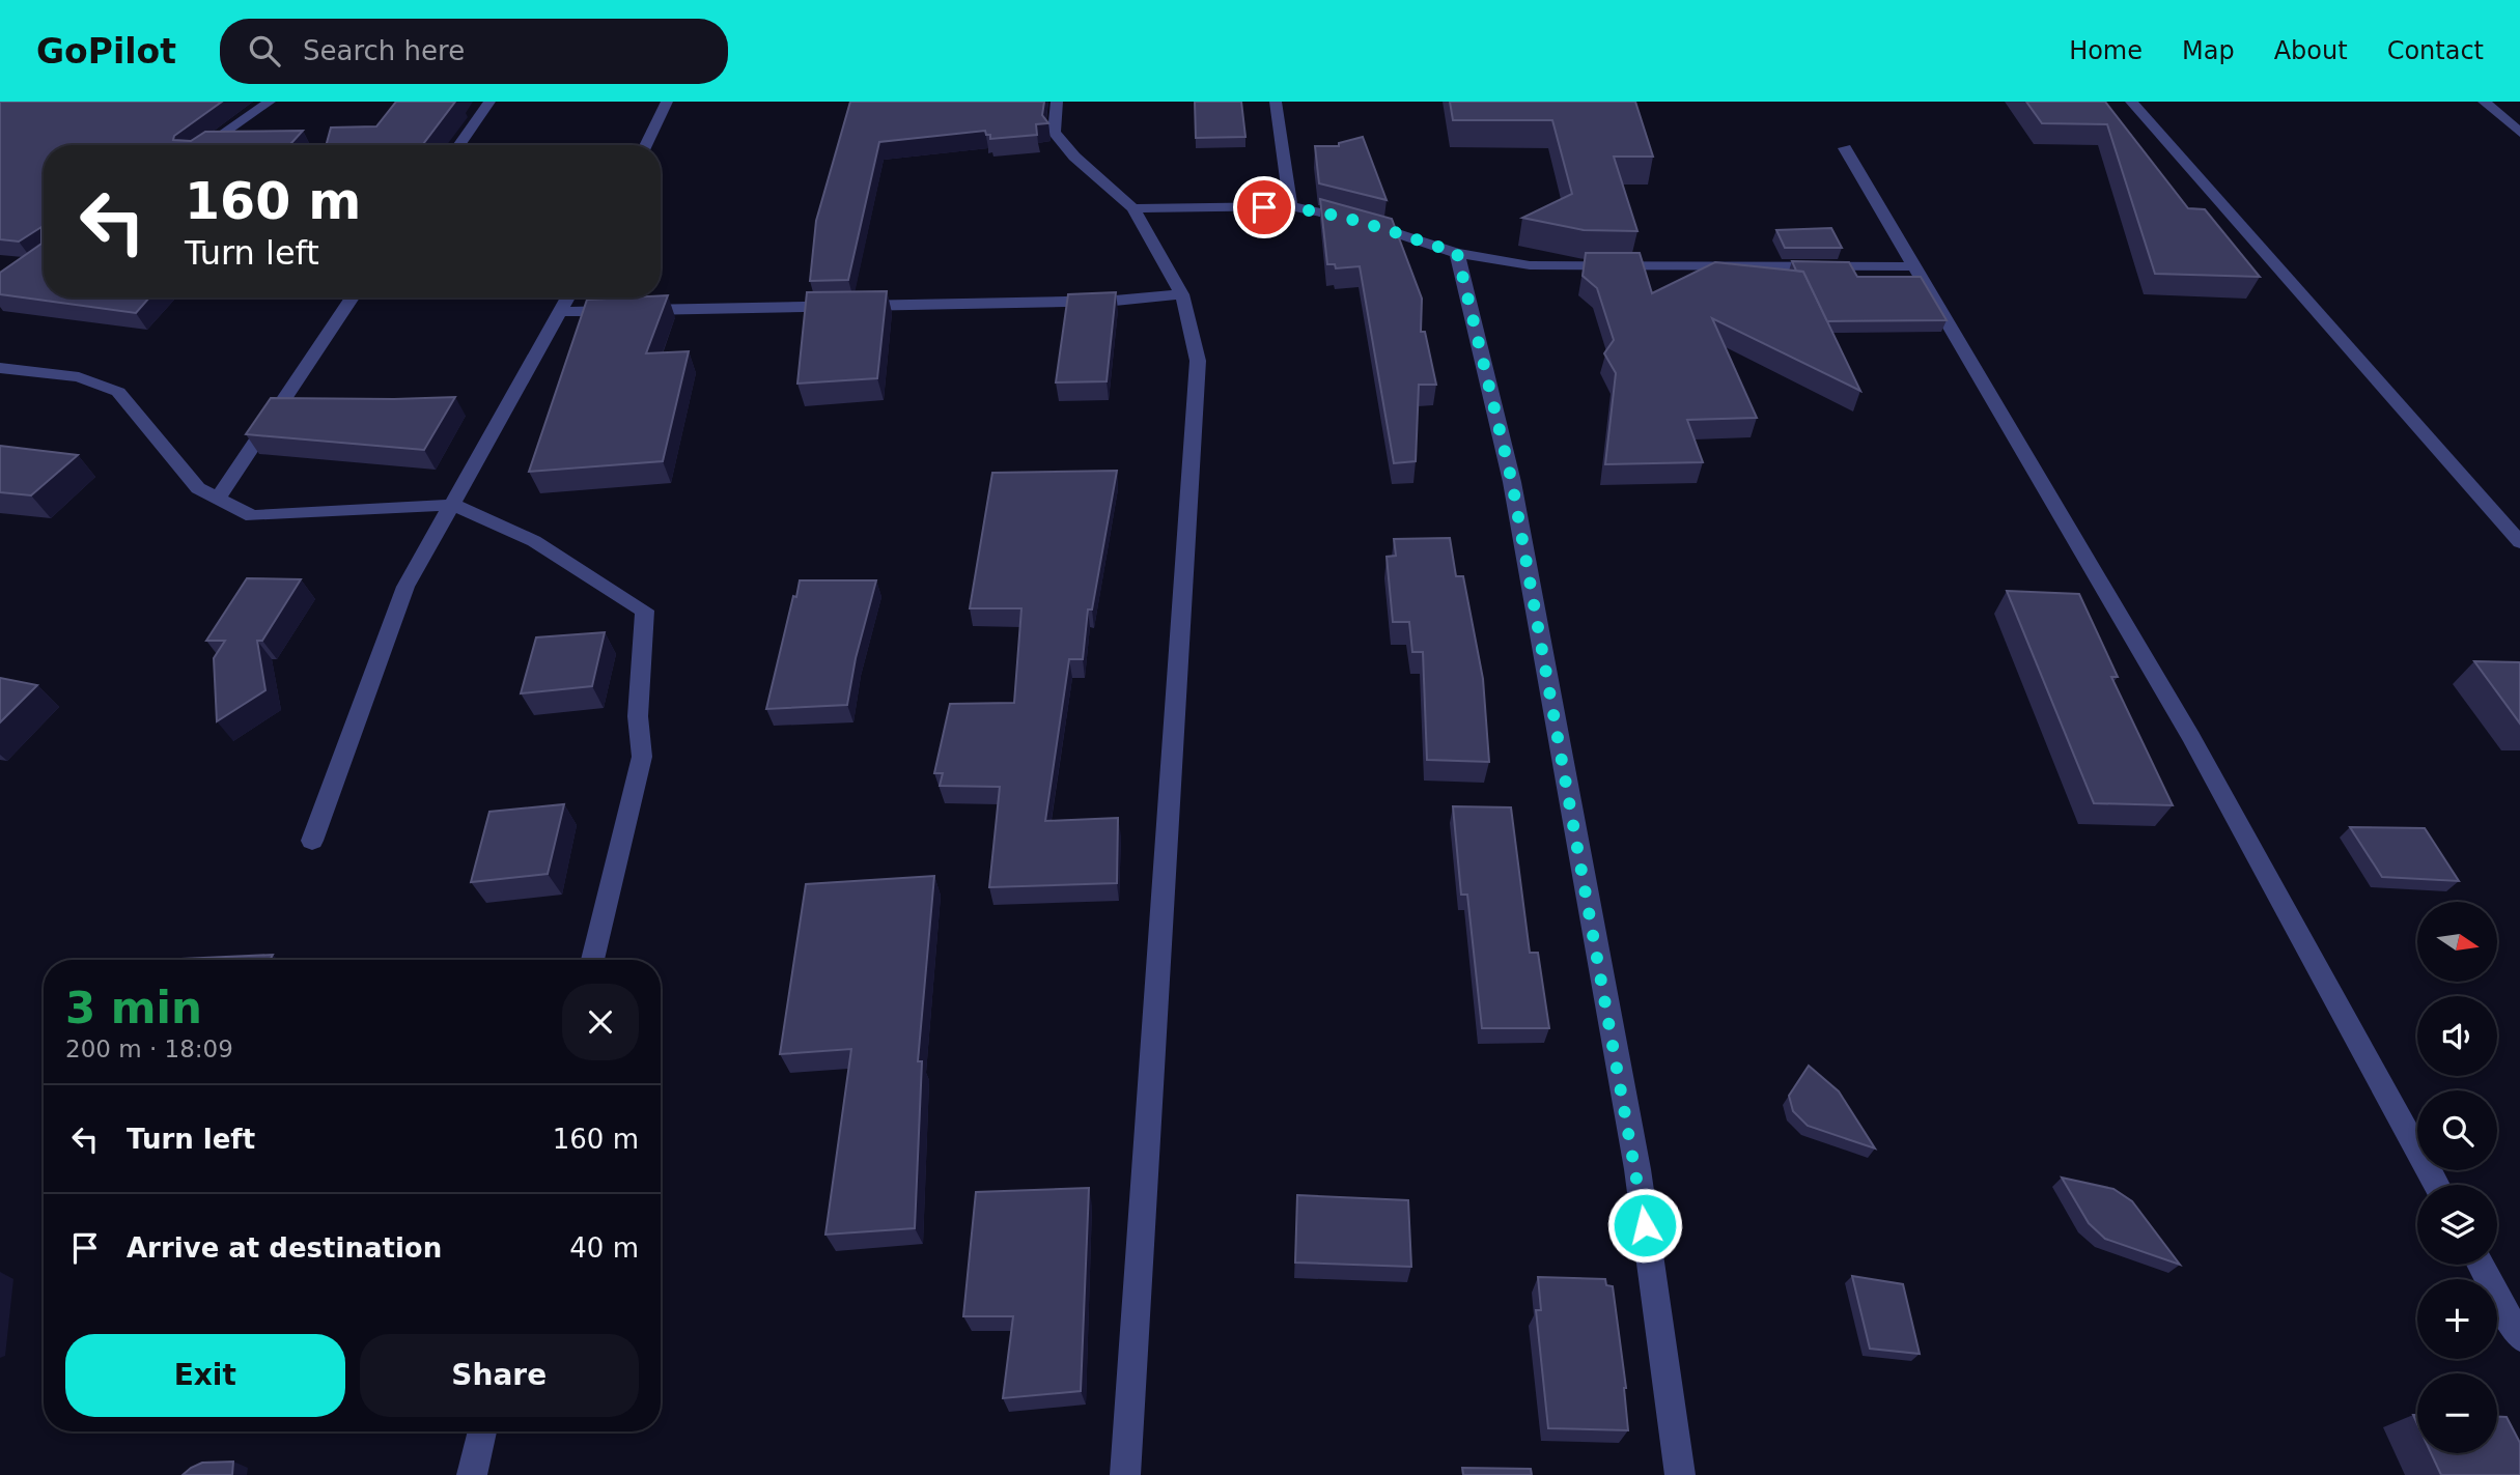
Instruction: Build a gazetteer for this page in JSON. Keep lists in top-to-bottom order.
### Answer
{
  "north": "right",
  "page": {
    "header": "GoPilot",
    "search": "Search here",
    "nav": [
      "Home",
      "Map",
      "About",
      "Contact"
    ],
    "turn": ["160 m", "Turn left"],
    "map_buttons": ["+", "−"],
    "heading": ["3 min", "200 m · 18:09"],
    "list": [
      {
        "name": "Turn left",
        "value": "160 m"
      },
      {
        "name": "Arrive at destination",
        "value": "40 m"
      }
    ],
    "buttons": ["Exit", "Share"]
  }
}
